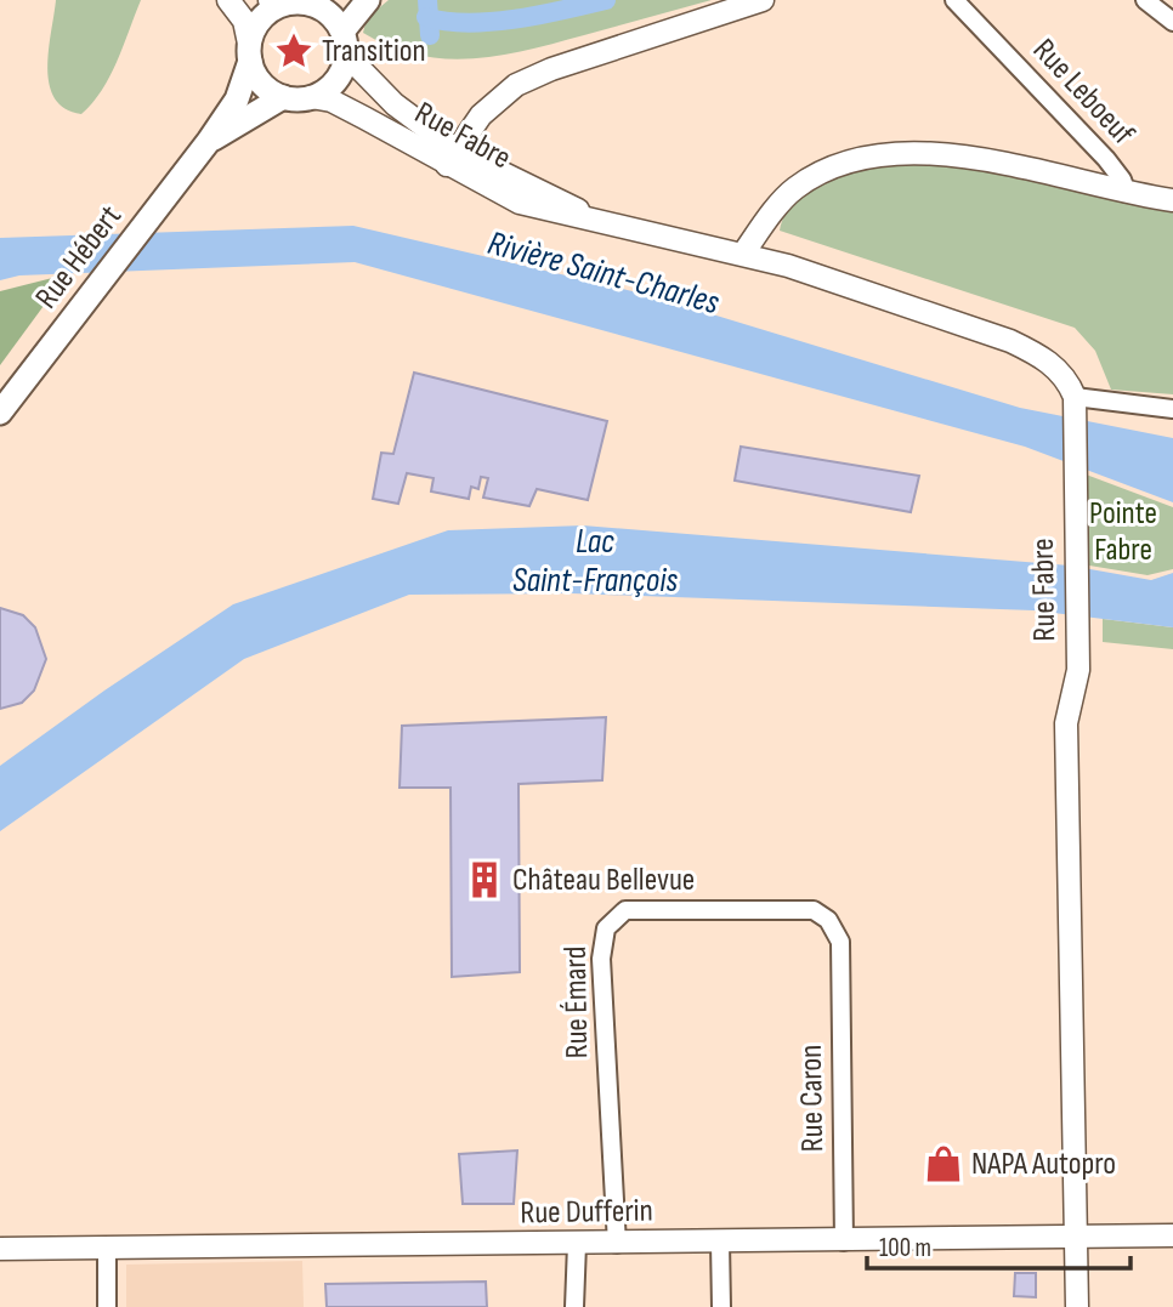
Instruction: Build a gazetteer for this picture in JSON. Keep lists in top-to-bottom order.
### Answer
{
  "streets": {
    "main road": ["Rue Hébert"],
    "street": [
      "Rue Leboeuf",
      "Rue Fabre",
      "Rue Émard",
      "Rue Caron",
      "Rue Dufferin"
    ]
  },
  "crossings": [
    ["Rue Fabre", "Rue Hébert"],
    ["Rue Fabre", "Rue Dufferin"],
    ["Rue Émard", "Rue Caron"],
    ["Rue Émard", "Rue Dufferin"],
    ["Rue Caron", "Rue Dufferin"]
  ],
  "water": ["Rivière Saint-Charles", "Lac Saint-François"],
  "parks": ["Pointe Fabre"],
  "places": {
    "place": ["Transition"],
    "building": ["Château Bellevue"],
    "shop": ["NAPA Autopro"]
  },
  "scale_bar": "100 m"
}
